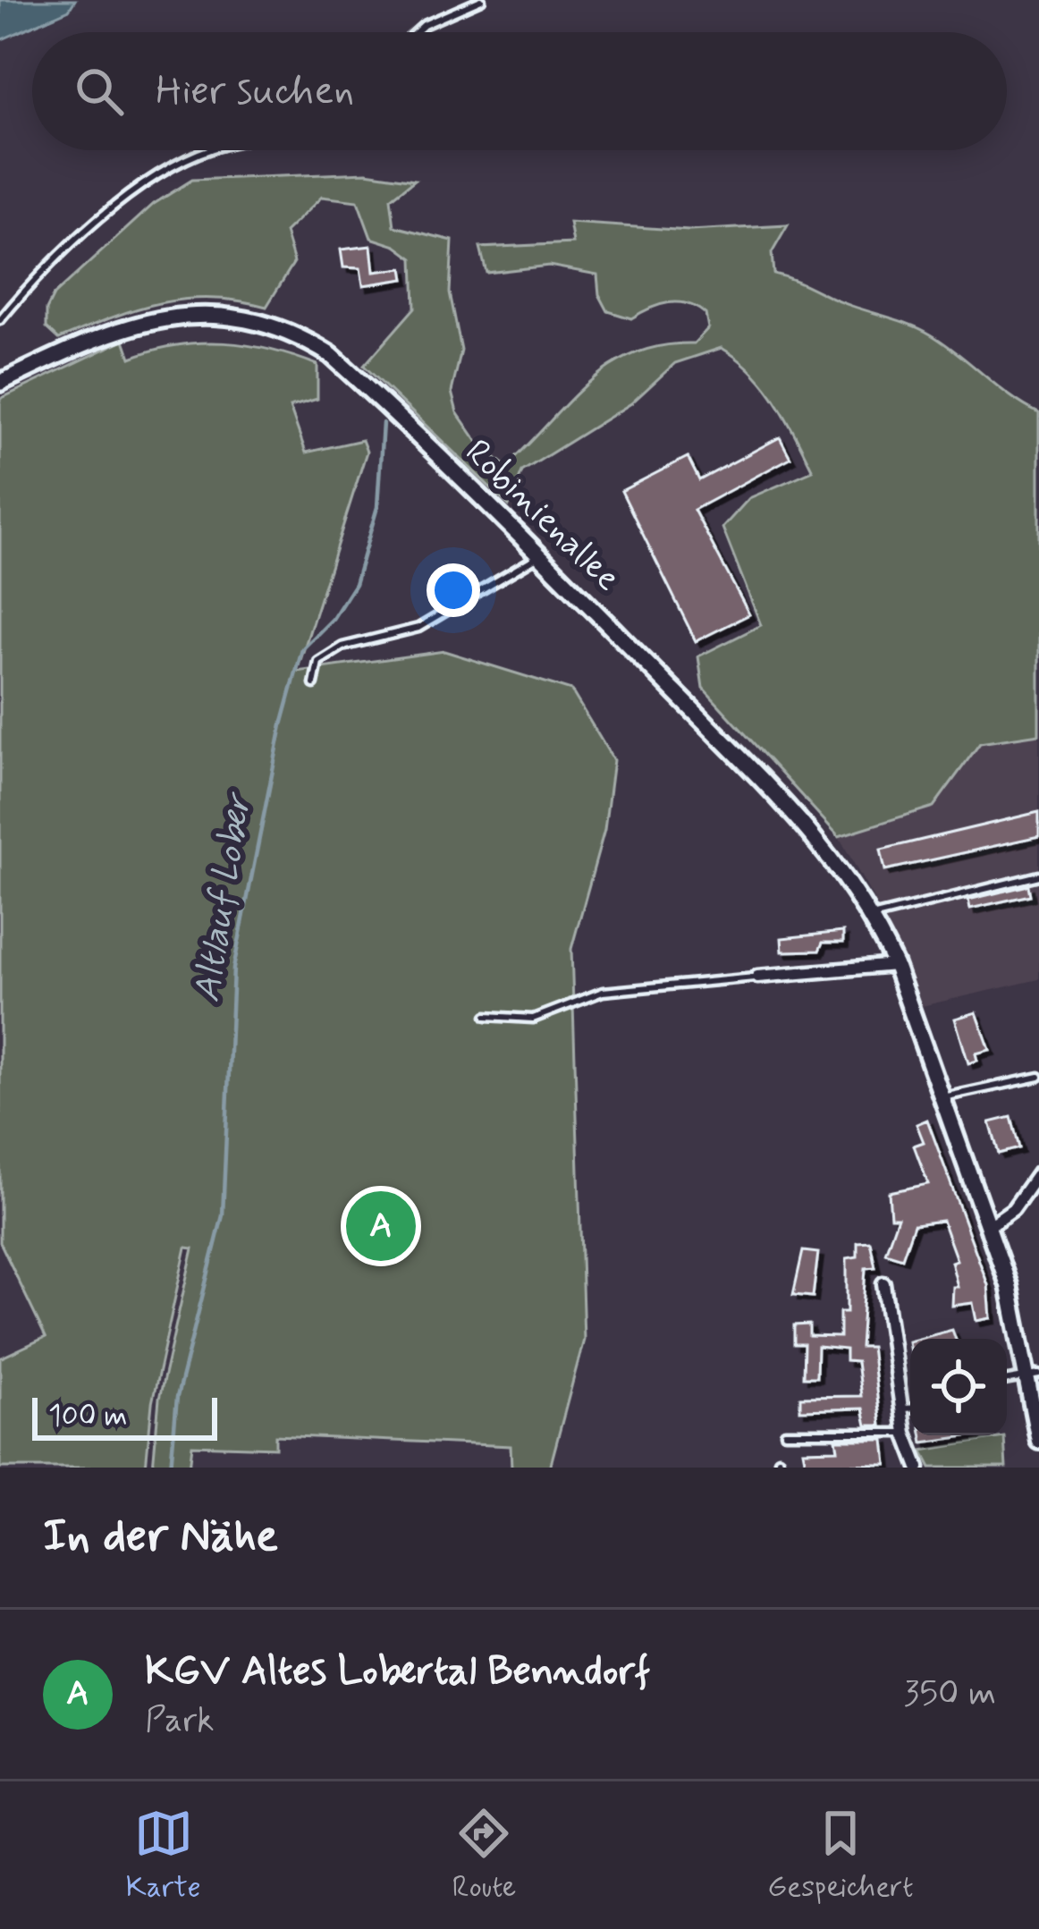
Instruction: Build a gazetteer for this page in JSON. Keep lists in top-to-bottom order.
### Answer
{
  "streets": {
    "street": ["Robinienallee"]
  },
  "water": ["Altlauf Lober"],
  "scale_bar": "100 m",
  "page": {
    "search": "Hier suchen",
    "pins": "A",
    "scale": "100 m",
    "heading": "In der Nähe",
    "list": [
      {
        "mark": "A",
        "name": "KGV Altes Lobertal Benndorf",
        "note": "Park",
        "value": "350 m"
      }
    ],
    "nav": ["Karte", "Route", "Gespeichert"]
  }
}
